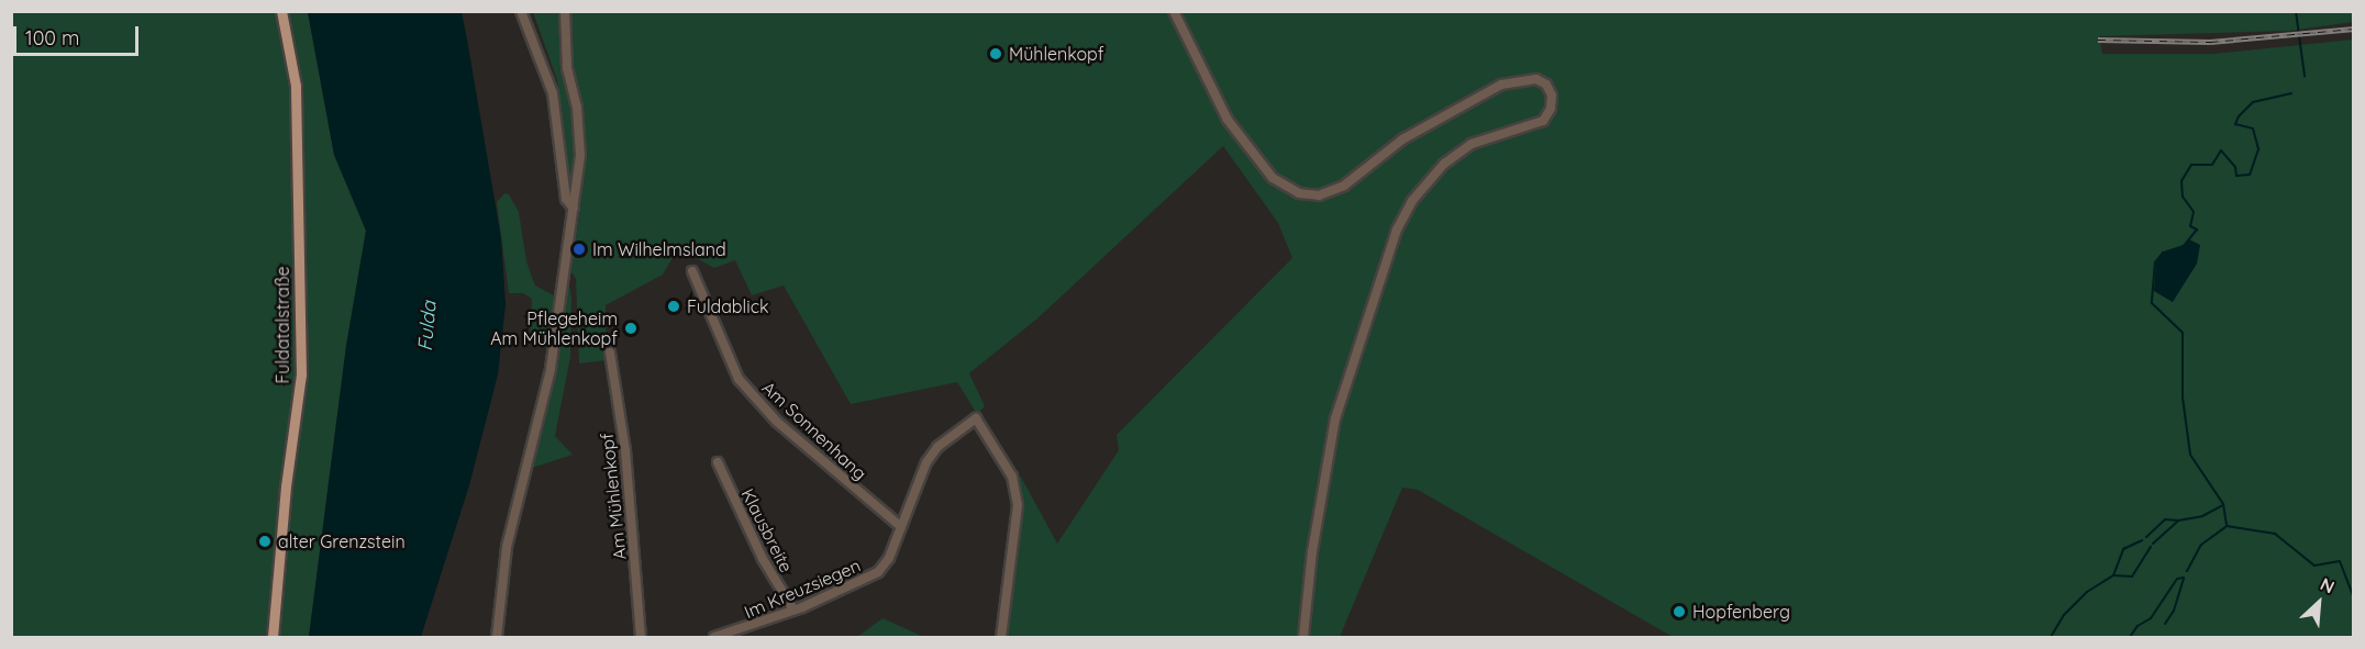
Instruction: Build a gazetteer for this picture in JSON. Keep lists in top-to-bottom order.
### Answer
{
  "streets": {
    "main road": ["Fuldatalstraße"],
    "street": [
      "Am Sonnenhang",
      "Am Mühlenkopf",
      "Klausbreite",
      "Im Kreuzsiegen"
    ]
  },
  "crossings": [
    ["Am Sonnenhang", "Im Kreuzsiegen"],
    ["Klausbreite", "Im Kreuzsiegen"]
  ],
  "water": ["Fulda"],
  "places": [
    "Mühlenkopf",
    "Im Wilhelmsland",
    "Fuldablick",
    "Pflegeheim Am Mühlenkopf",
    "alter Grenzstein",
    "Hopfenberg"
  ],
  "scale_bar": "100 m",
  "north": "top right"
}
